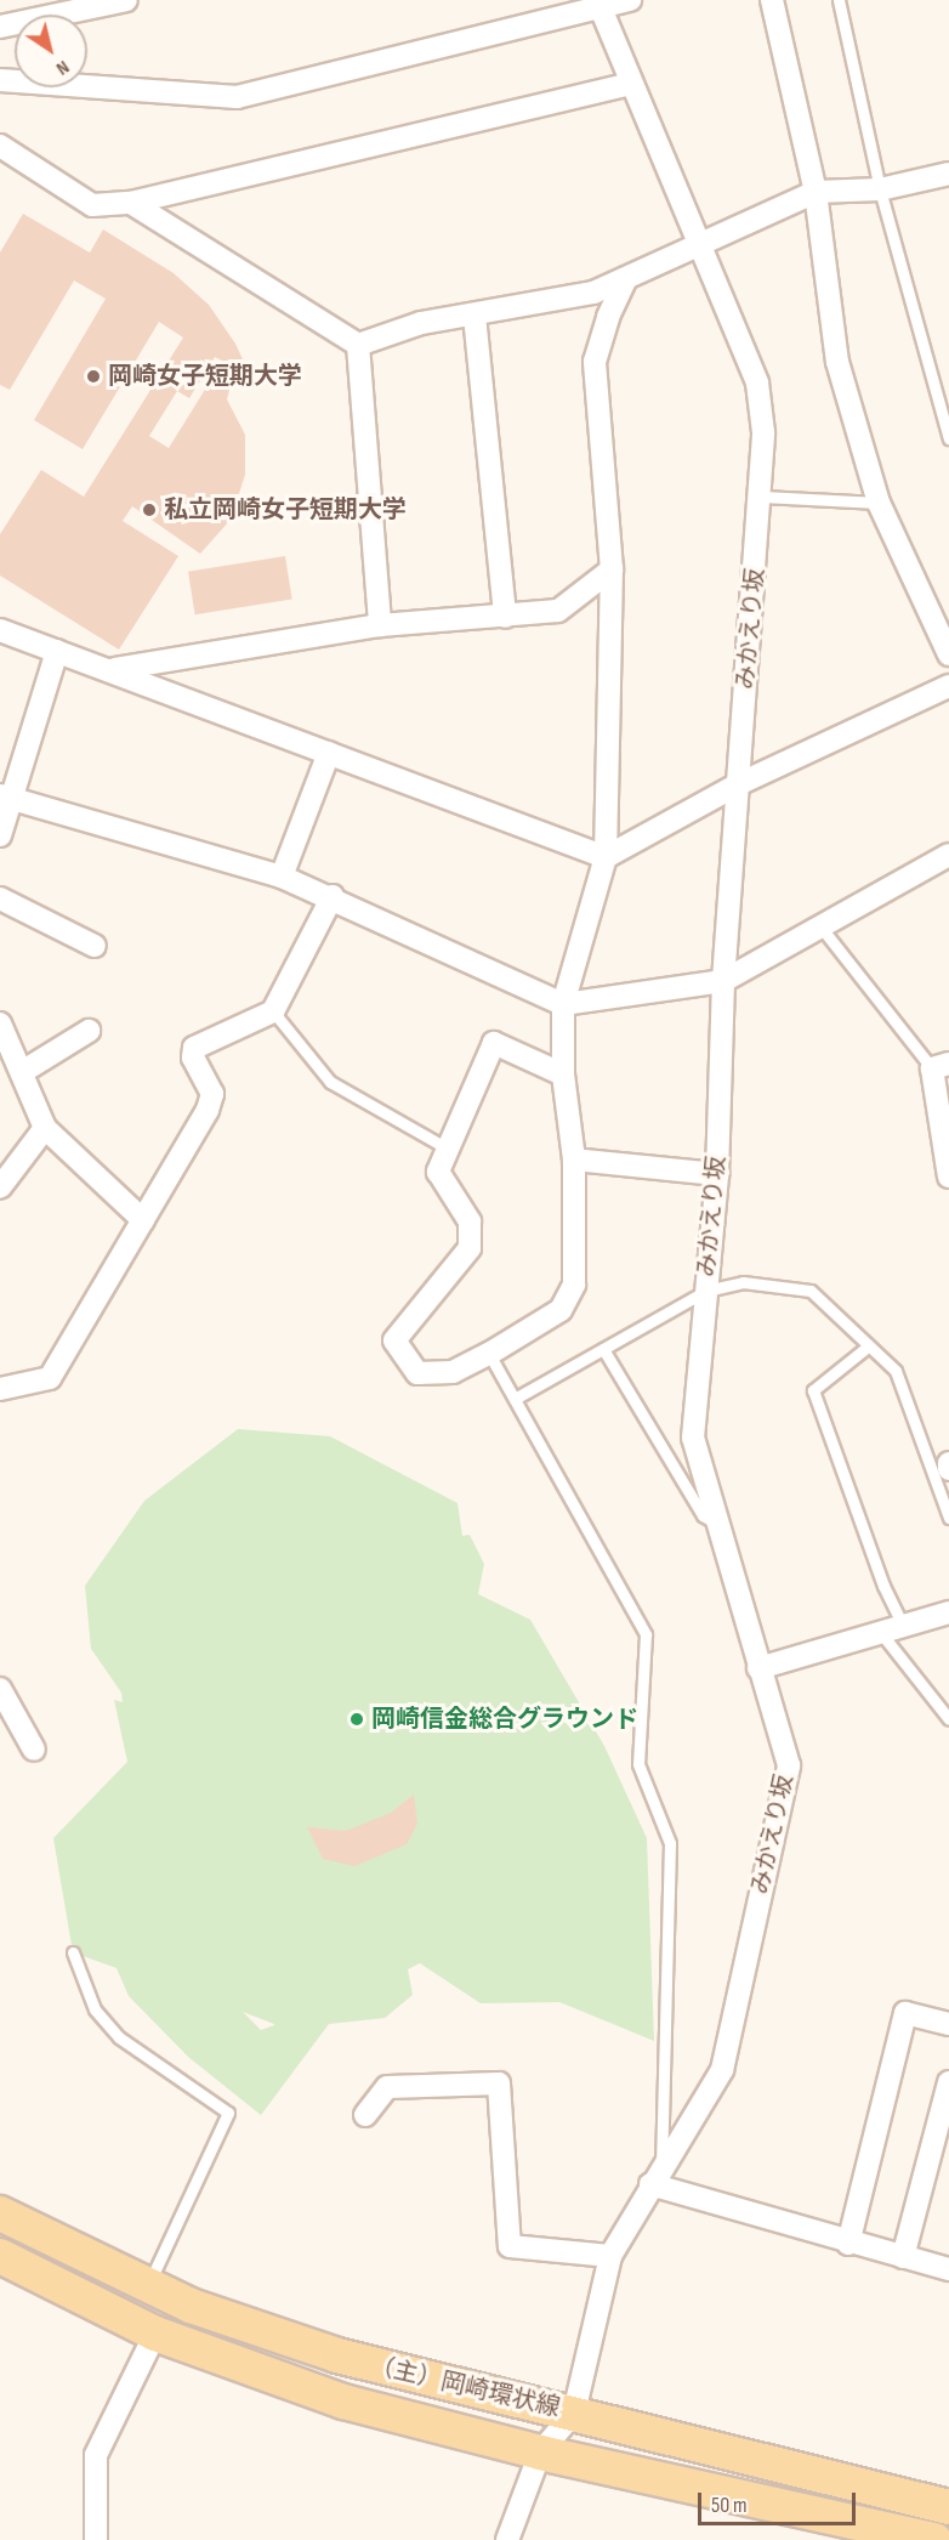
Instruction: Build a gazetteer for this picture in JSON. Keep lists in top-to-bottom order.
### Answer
{
  "streets": {
    "main road": ["（主）岡崎環状線"],
    "street": ["みかえり坂"]
  },
  "crossings": [
    ["みかえり坂", "（主）岡崎環状線"]
  ],
  "places": ["岡崎女子短期大学", "私立岡崎女子短期大学", "岡崎信金総合グラウンド"],
  "scale_bar": "50 m",
  "north": "bottom right"
}
